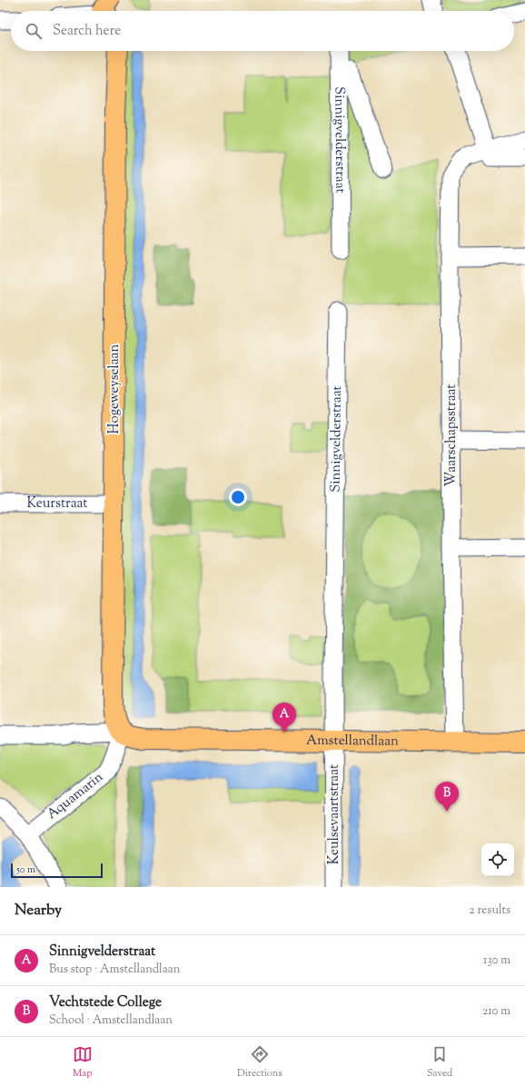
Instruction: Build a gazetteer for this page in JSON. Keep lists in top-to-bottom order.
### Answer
{
  "streets": {
    "main road": ["Hogeweyselaan", "Amstellandlaan"],
    "street": [
      "Sinnigvelderstraat",
      "Waarschapsstraat",
      "Keurstraat",
      "Aquamarin",
      "Keulsevaartstraat"
    ]
  },
  "crossings": [
    ["Sinnigvelderstraat", "Amstellandlaan"],
    ["Sinnigvelderstraat", "Keulsevaartstraat"],
    ["Hogeweyselaan", "Keurstraat"],
    ["Hogeweyselaan", "Amstellandlaan"],
    ["Hogeweyselaan", "Aquamarin"],
    ["Waarschapsstraat", "Amstellandlaan"],
    ["Amstellandlaan", "Aquamarin"],
    ["Amstellandlaan", "Keulsevaartstraat"]
  ],
  "scale_bar": "50 m",
  "page": {
    "search": "Search here",
    "pins": ["A", "B"],
    "scale": "50 m",
    "heading": ["Nearby", "2 results"],
    "list": [
      {
        "mark": "A",
        "name": "Sinnigvelderstraat",
        "note": "Bus stop · Amstellandlaan",
        "value": "130 m"
      },
      {
        "mark": "B",
        "name": "Vechtstede College",
        "note": "School · Amstellandlaan",
        "value": "210 m"
      }
    ],
    "nav": ["Map", "Directions", "Saved"]
  }
}
